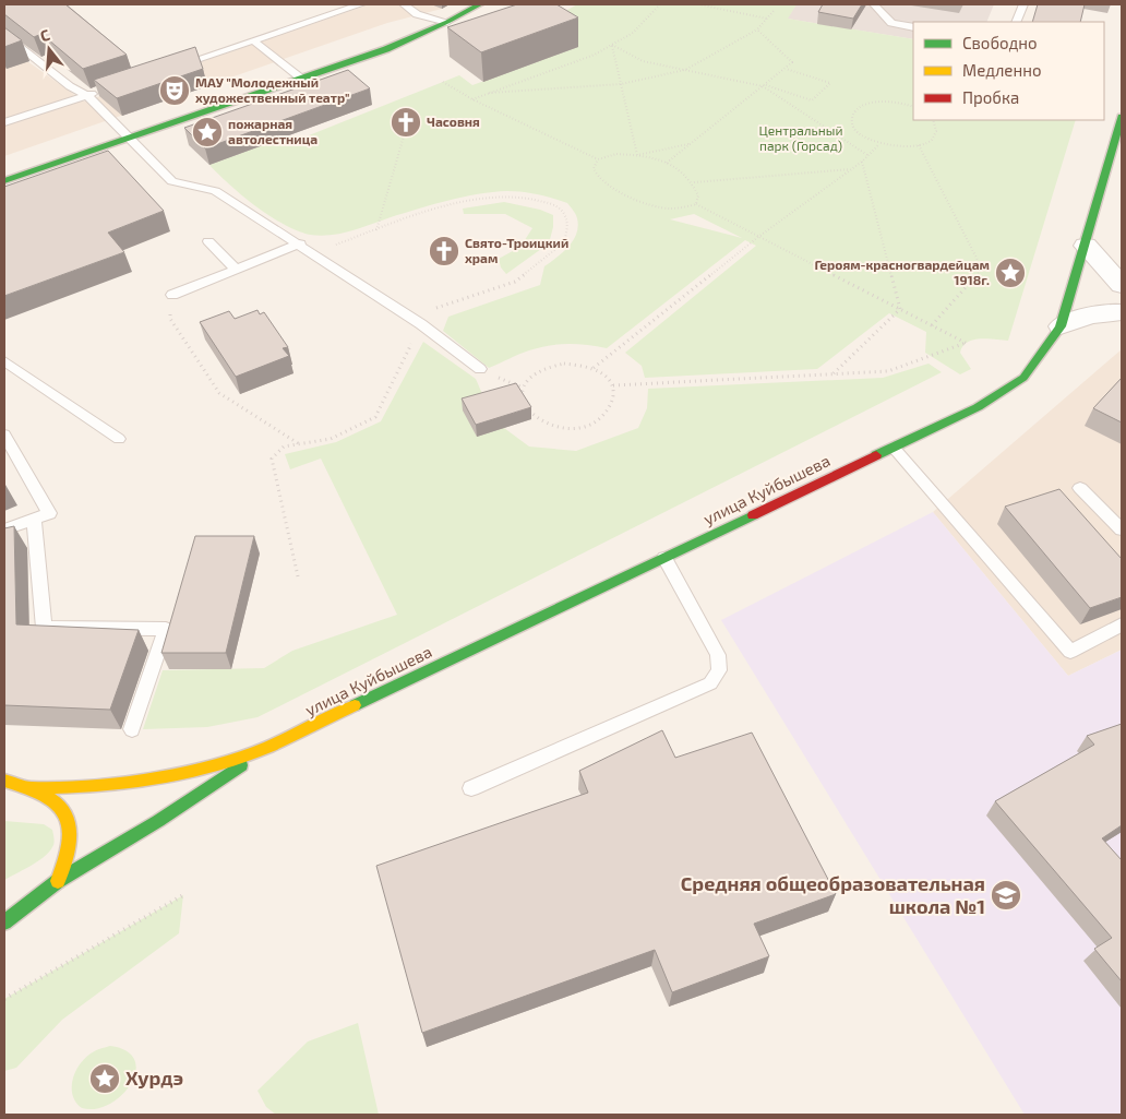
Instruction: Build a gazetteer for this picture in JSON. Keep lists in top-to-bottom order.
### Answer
{
  "streets": {
    "main road": ["улица Куйбышева"]
  },
  "parks": ["Центральный парк (Горсад)"],
  "places": {
    "theatre": ["МАУ \"Молодежный художественный театр\""],
    "church": ["Часовня", "Свято-Троицкий храм"],
    "place": ["пожарная автолестница", "Героям-красногвардейцам 1918г.", "Хурдэ"],
    "school or university": ["Средняя общеобразовательная школа №1"]
  },
  "legend": ["Свободно", "Медленно", "Пробка"],
  "north": "top"
}
